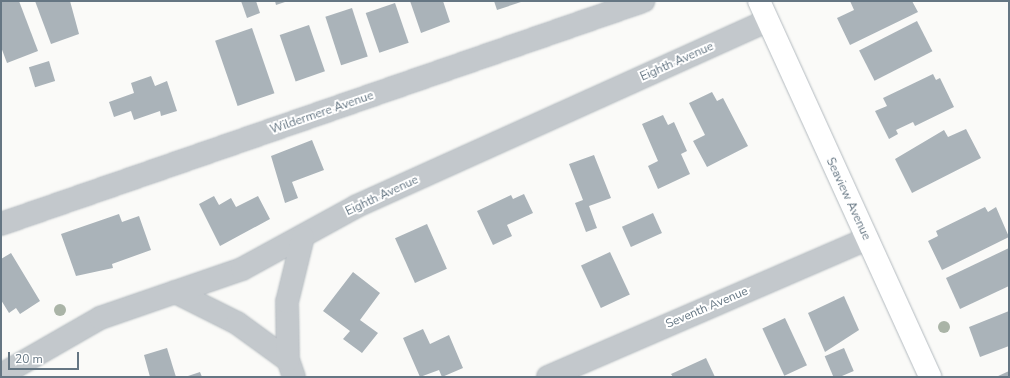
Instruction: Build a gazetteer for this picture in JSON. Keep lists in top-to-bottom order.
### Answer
{
  "streets": {
    "street": [
      "Eighth Avenue",
      "Wildermere Avenue",
      "Seaview Avenue",
      "Seventh Avenue"
    ]
  },
  "crossings": [
    ["Eighth Avenue", "Seaview Avenue"],
    ["Seaview Avenue", "Seventh Avenue"]
  ],
  "scale_bar": "20 m"
}
